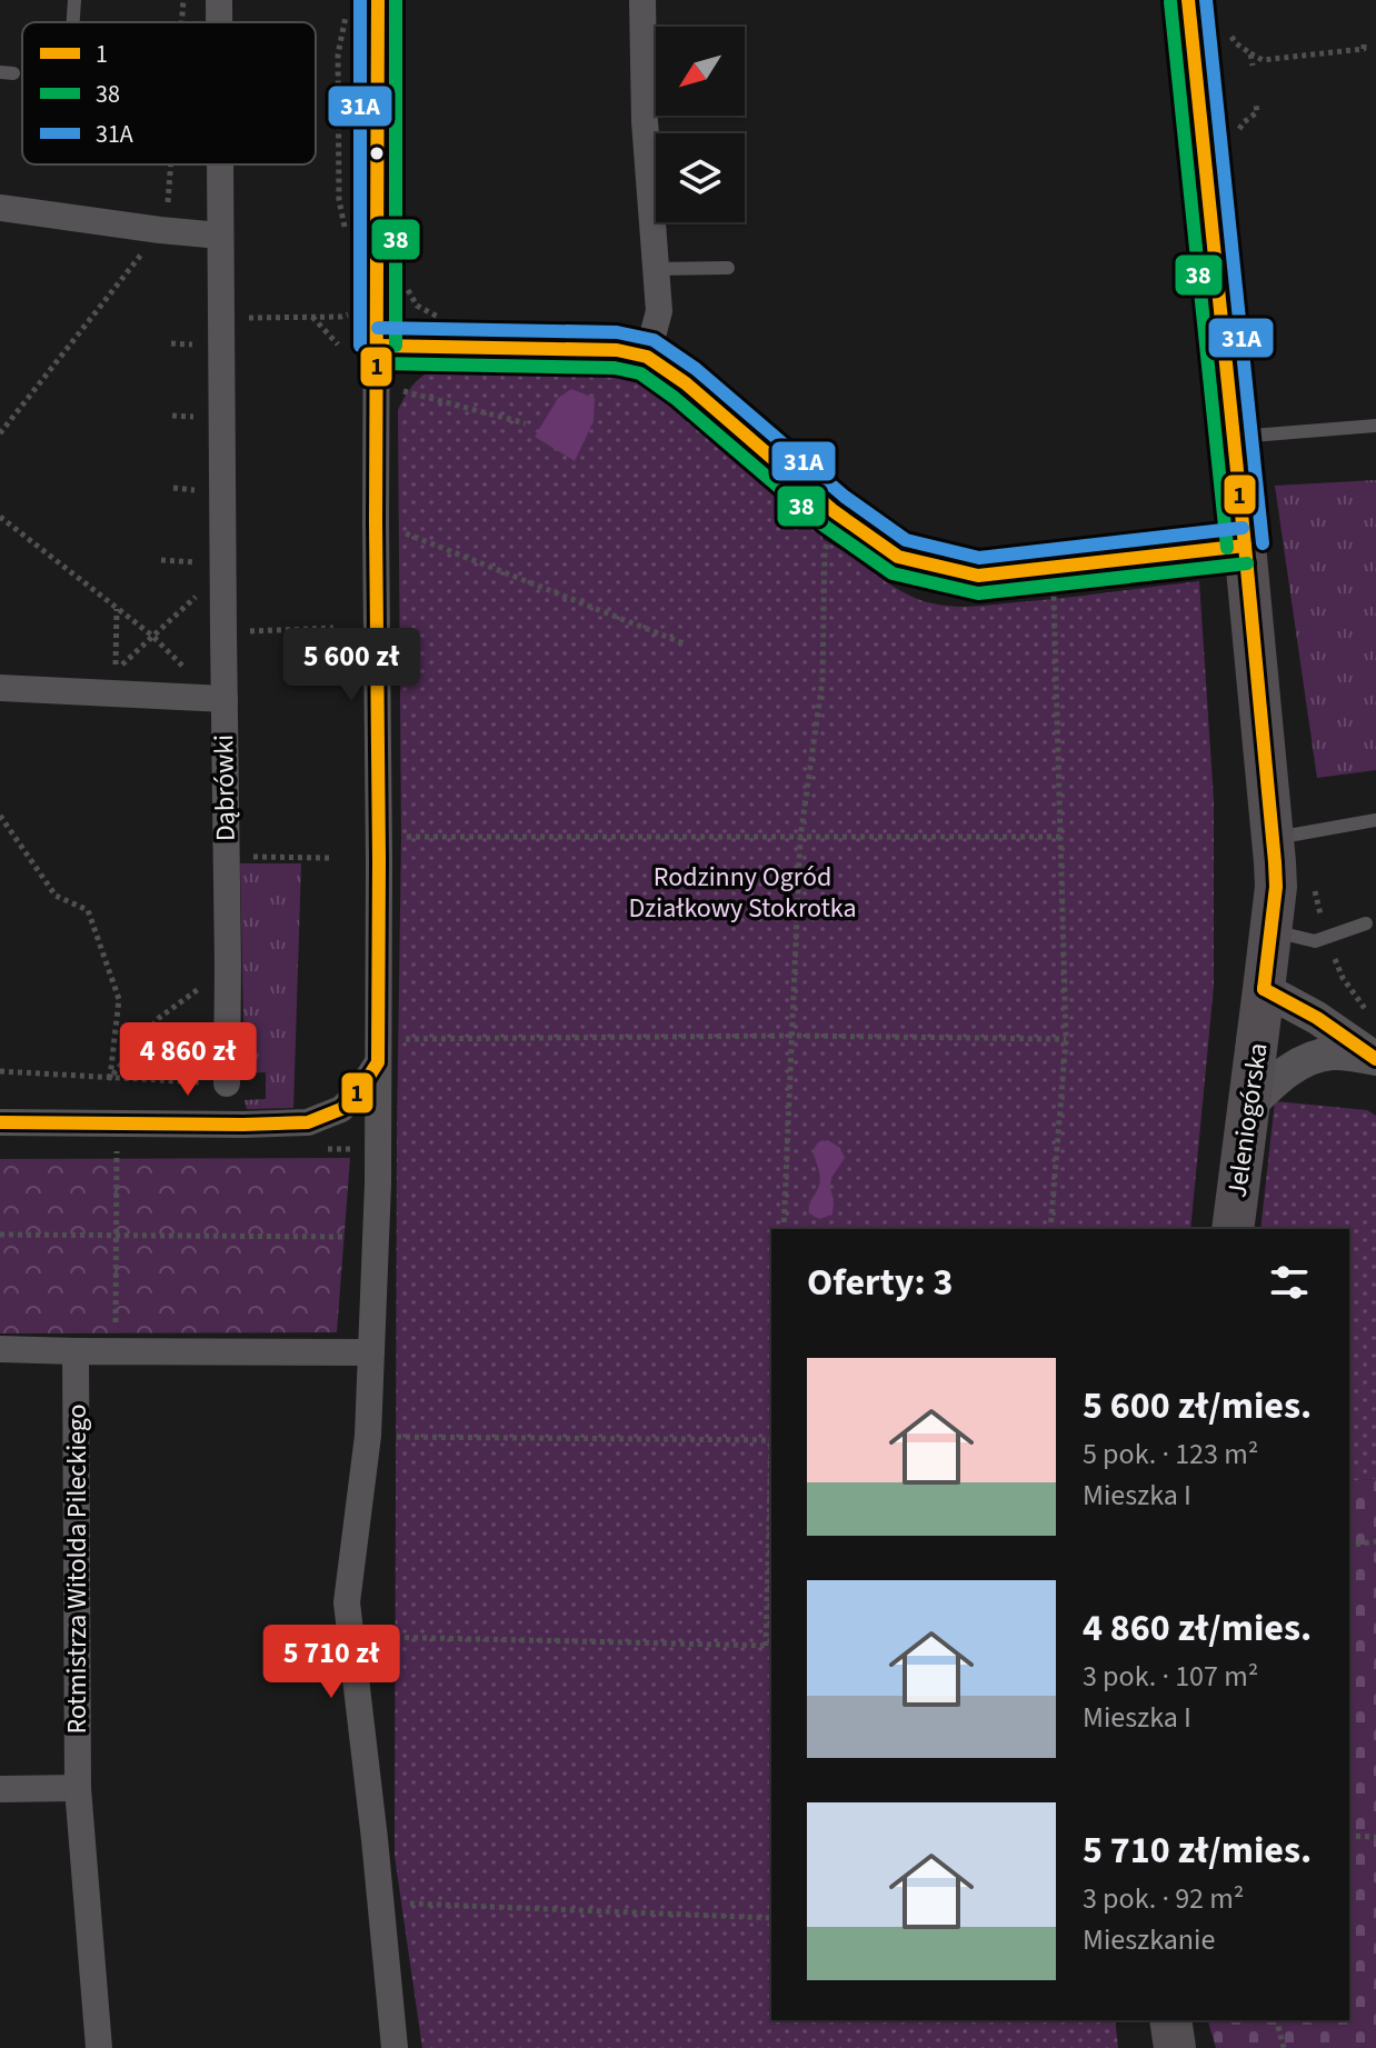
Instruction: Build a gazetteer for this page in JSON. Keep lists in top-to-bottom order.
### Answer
{
  "streets": {
    "main road": ["Jeleniogórska"],
    "street": ["Dąbrówki", "Rotmistrza Witolda Pileckiego"]
  },
  "parks": ["Rodzinny Ogród Działkowy Stokrotka"],
  "lines": ["transit line 1", "transit line 38", "transit line 31A"],
  "legend": ["1", "38", "31A"],
  "north": "bottom left",
  "page": {
    "price": ["5 600 zł", "4 860 zł", "5 710 zł"],
    "heading": "Oferty: 3",
    "list": [
      {
        "name": "5 600 zł/mies.",
        "note": "5 pok. · 123 m² · Mieszka I"
      },
      {
        "name": "4 860 zł/mies.",
        "note": "3 pok. · 107 m² · Mieszka I"
      },
      {
        "name": "5 710 zł/mies.",
        "note": "3 pok. · 92 m² · Mieszkanie"
      }
    ]
  }
}
